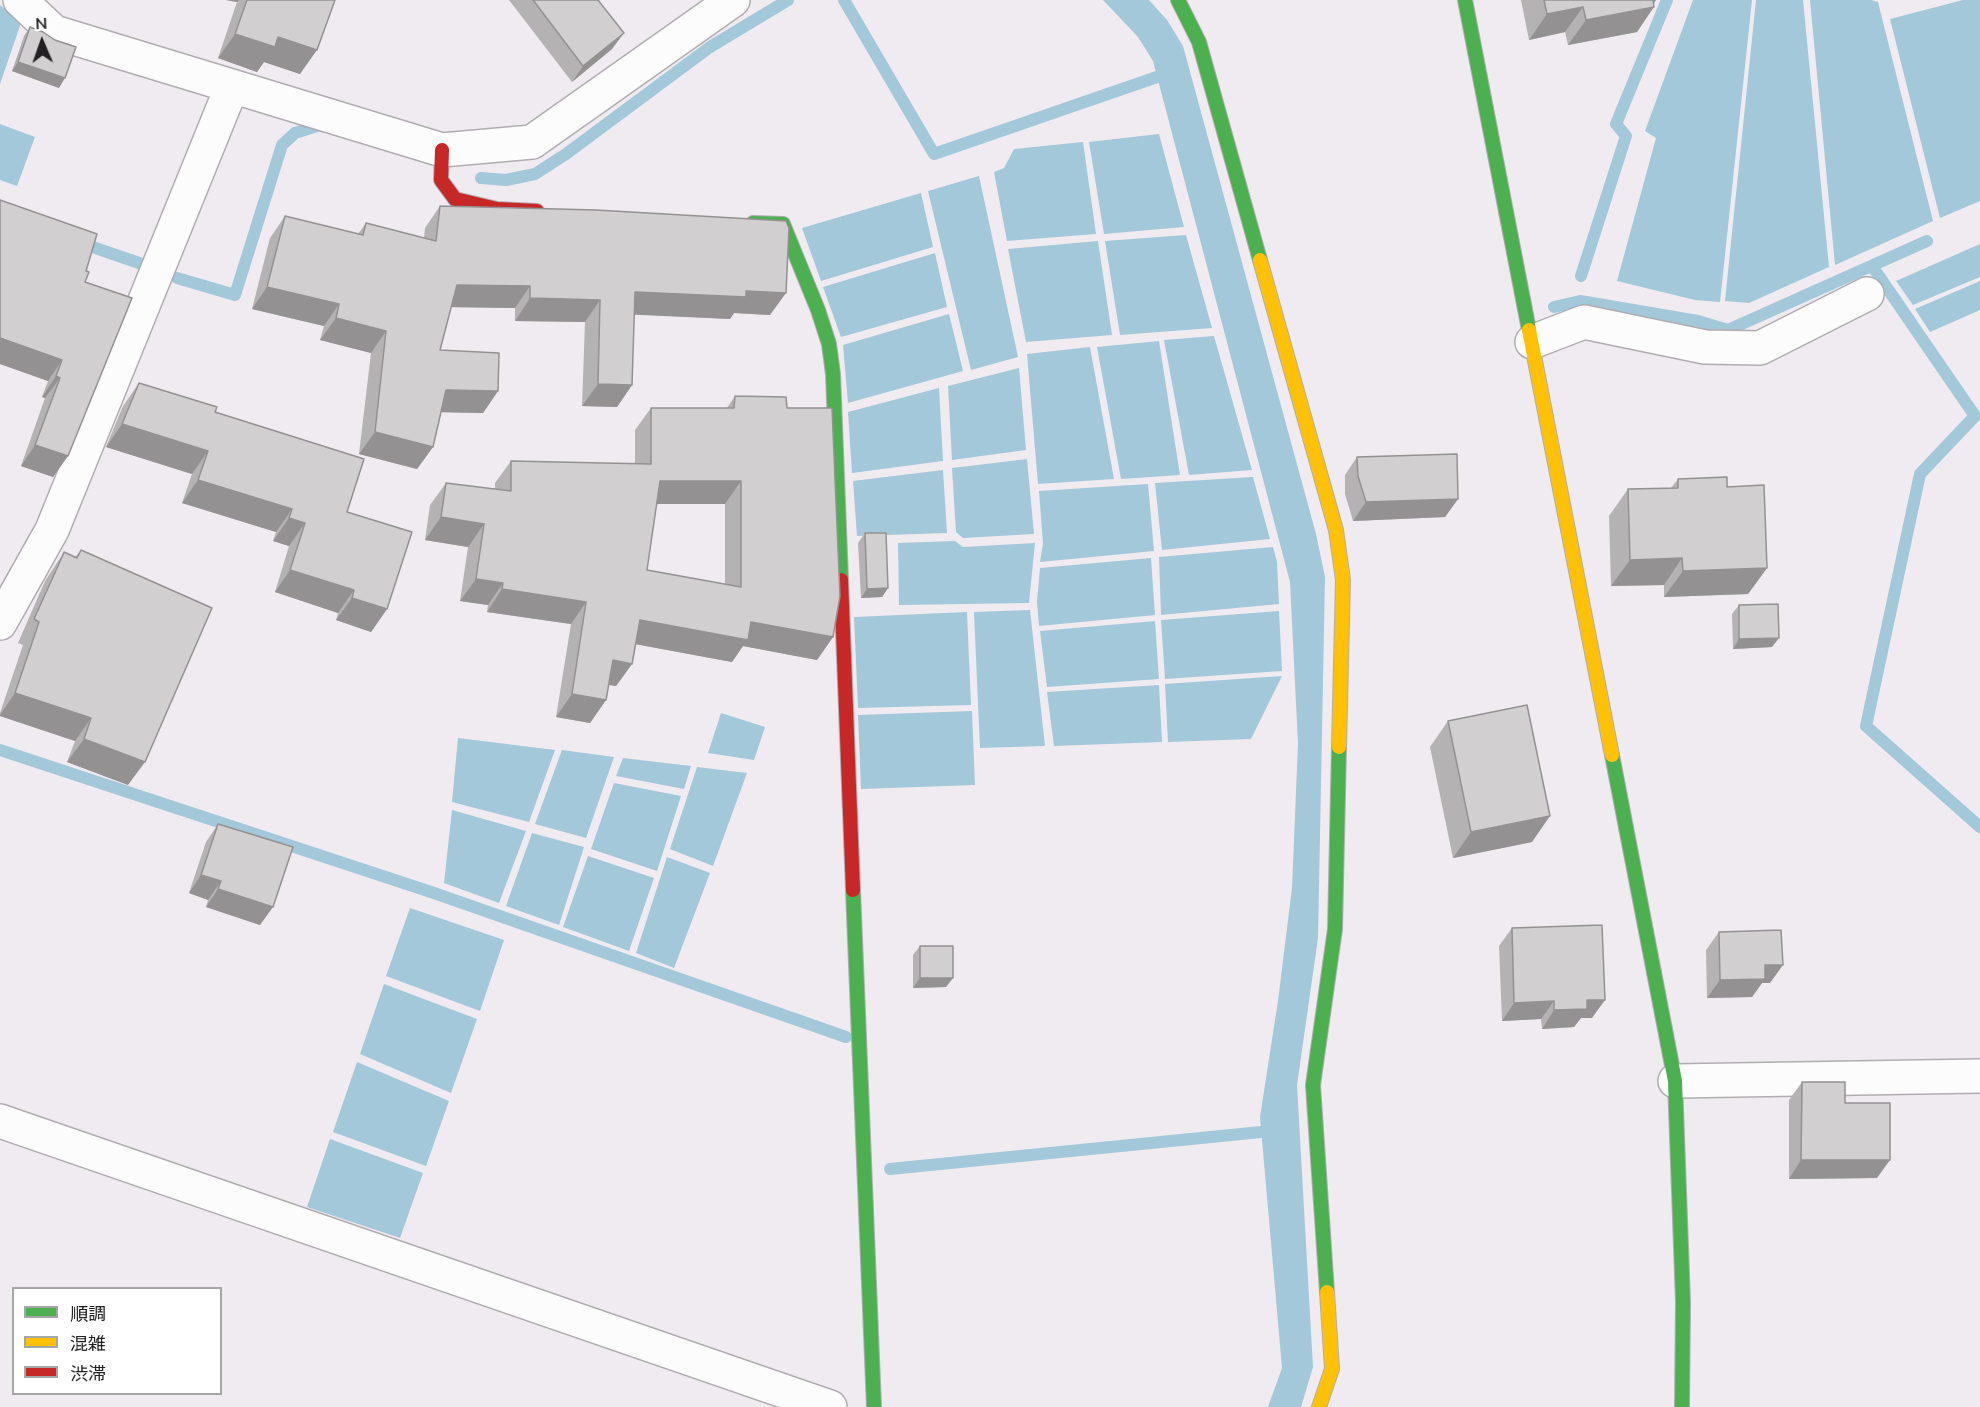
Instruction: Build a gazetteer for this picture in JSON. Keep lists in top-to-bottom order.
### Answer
{
  "legend": ["順調", "混雑", "渋滞"],
  "north": "top"
}
